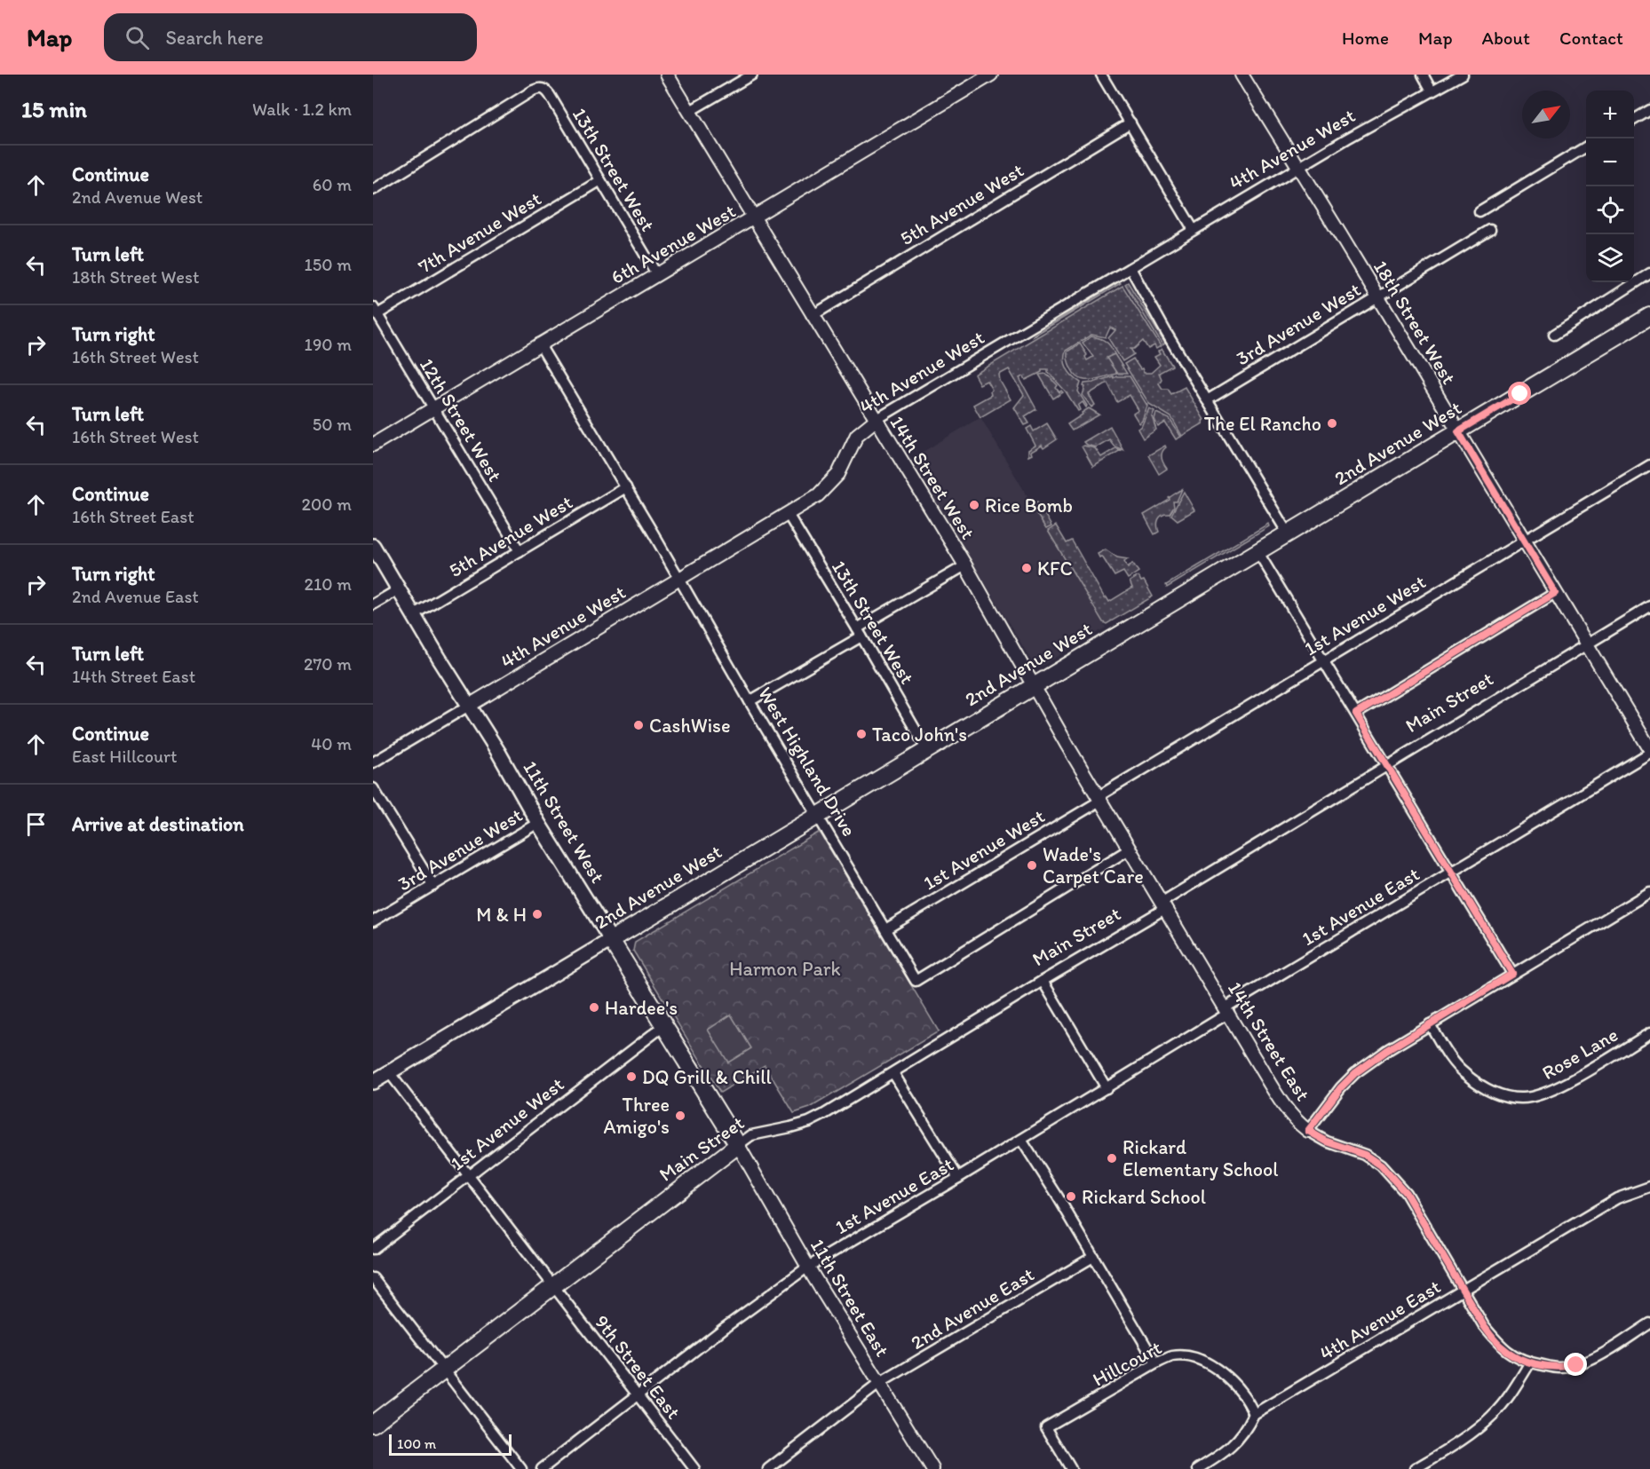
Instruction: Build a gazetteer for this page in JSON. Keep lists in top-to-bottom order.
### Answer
{
  "streets": {
    "main road": ["2nd Avenue West", "Main Street", "11th Street West"],
    "street": [
      "4th Avenue West",
      "13th Street West",
      "5th Avenue West",
      "7th Avenue West",
      "6th Avenue West",
      "18th Street West",
      "3rd Avenue West",
      "12th Street West",
      "14th Street West",
      "1st Avenue West",
      "West Highland Drive",
      "1st Avenue East",
      "14th Street East",
      "Rose Lane",
      "11th Street East",
      "2nd Avenue East",
      "4th Avenue East",
      "Hillcourt",
      "9th Street East"
    ]
  },
  "crossings": [
    ["4th Avenue West", "13th Street West"],
    ["4th Avenue West", "18th Street West"],
    ["4th Avenue West", "14th Street West"],
    ["4th Avenue West", "West Highland Drive"],
    ["4th Avenue West", "11th Street West"],
    ["13th Street West", "7th Avenue West"],
    ["13th Street West", "6th Avenue West"],
    ["13th Street West", "2nd Avenue West"],
    ["5th Avenue West", "12th Street West"],
    ["5th Avenue West", "14th Street West"],
    ["5th Avenue West", "West Highland Drive"],
    ["5th Avenue West", "11th Street West"],
    ["7th Avenue West", "12th Street West"],
    ["6th Avenue West", "12th Street West"],
    ["6th Avenue West", "14th Street West"],
    ["6th Avenue West", "West Highland Drive"],
    ["18th Street West", "3rd Avenue West"],
    ["18th Street West", "2nd Avenue West"],
    ["18th Street West", "1st Avenue West"],
    ["18th Street West", "Main Street"],
    ["18th Street West", "1st Avenue East"],
    ["3rd Avenue West", "11th Street West"],
    ["2nd Avenue West", "14th Street West"],
    ["2nd Avenue West", "West Highland Drive"],
    ["2nd Avenue West", "11th Street West"],
    ["2nd Avenue West", "9th Street East"],
    ["14th Street West", "1st Avenue West"],
    ["14th Street West", "Main Street"],
    ["14th Street West", "West Highland Drive"],
    ["14th Street West", "14th Street East"],
    ["1st Avenue West", "West Highland Drive"],
    ["1st Avenue West", "11th Street West"],
    ["1st Avenue West", "9th Street East"],
    ["Main Street", "11th Street West"],
    ["Main Street", "14th Street East"],
    ["Main Street", "11th Street East"],
    ["Main Street", "9th Street East"],
    ["11th Street West", "11th Street East"],
    ["1st Avenue East", "14th Street East"],
    ["1st Avenue East", "11th Street East"],
    ["1st Avenue East", "9th Street East"],
    ["14th Street East", "4th Avenue East"],
    ["11th Street East", "2nd Avenue East"],
    ["4th Avenue East", "Hillcourt"]
  ],
  "parks": ["Harmon Park"],
  "places": [
    "The El Rancho",
    "Rice Bomb",
    "KFC",
    "CashWise",
    "Taco John's",
    "Wade's Carpet Care",
    "M & H",
    "Hardee's",
    "DQ Grill & Chill",
    "Three Amigo's",
    "Rickard Elementary School",
    "Rickard School"
  ],
  "scale_bar": "100 m",
  "north": "top right",
  "page": {
    "header": "Map",
    "search": "Search here",
    "nav": [
      "Home",
      "Map",
      "About",
      "Contact"
    ],
    "heading": ["15 min", "Walk · 1.2 km"],
    "map_buttons": ["+", "−"],
    "list": [
      ["Continue", "2nd Avenue West", "60 m"],
      ["Turn left", "18th Street West", "150 m"],
      ["Turn right", "16th Street West", "190 m"],
      ["Turn left", "16th Street West", "50 m"],
      ["Continue", "16th Street East", "200 m"],
      ["Turn right", "2nd Avenue East", "210 m"],
      ["Turn left", "14th Street East", "270 m"],
      ["Continue", "East Hillcourt", "40 m"],
      "Arrive at destination"
    ],
    "scale": "100 m"
  }
}
